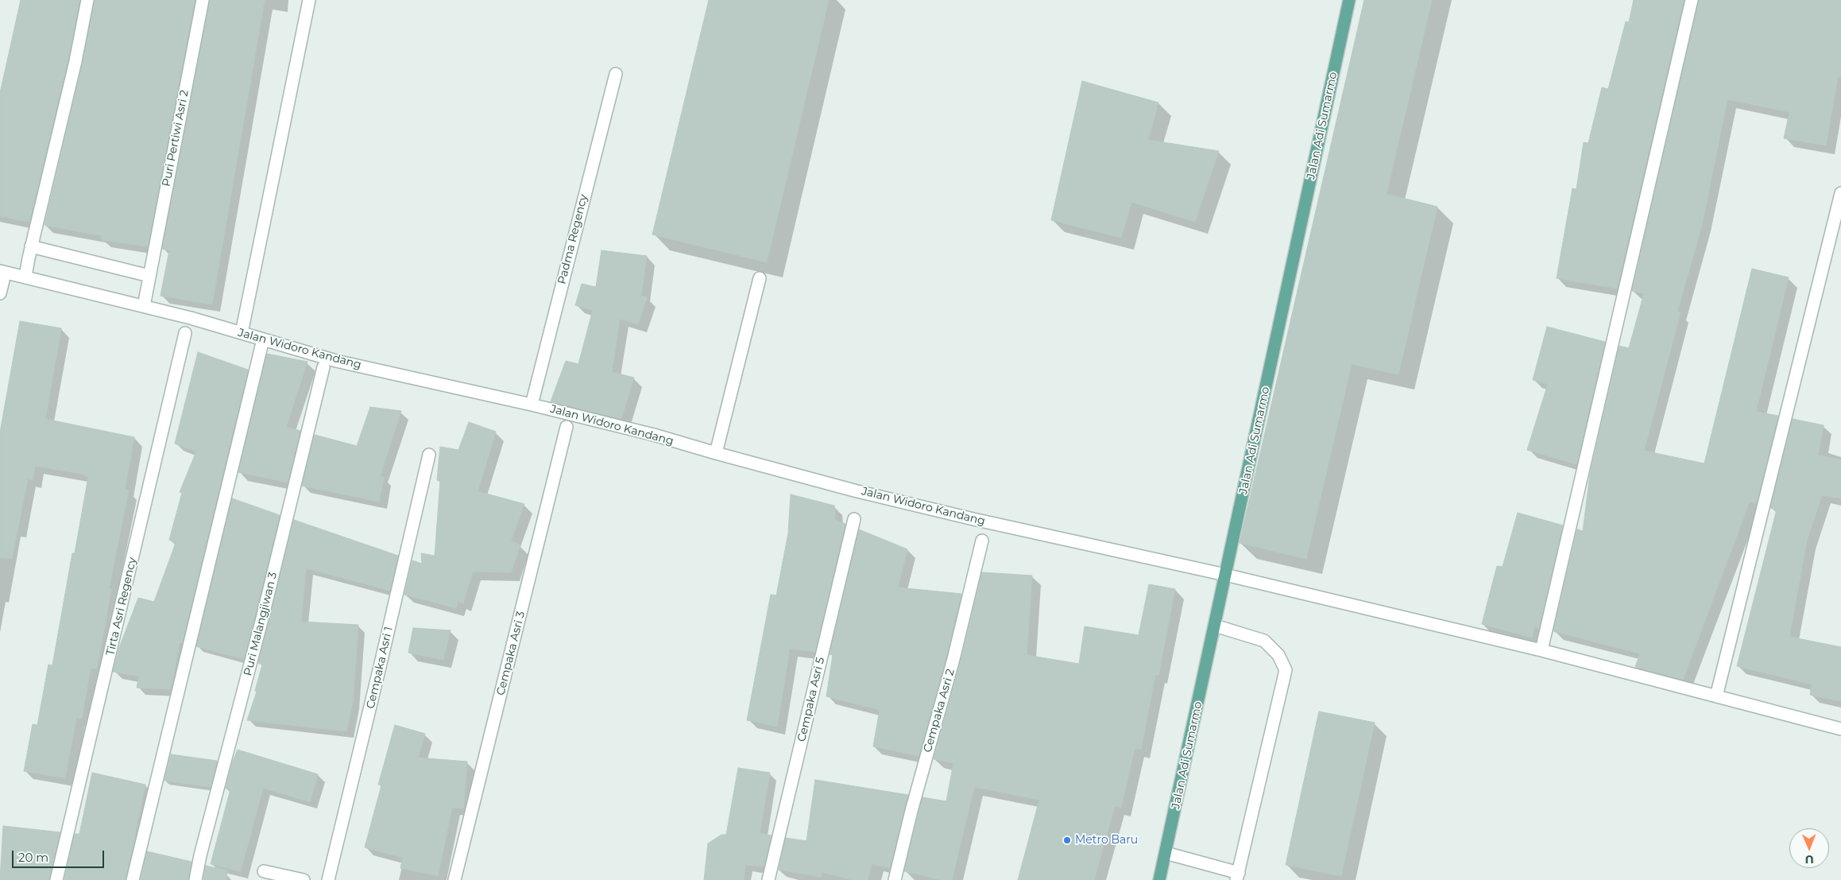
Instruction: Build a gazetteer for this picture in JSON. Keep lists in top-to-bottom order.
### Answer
{
  "streets": {
    "main road": ["Jalan Adi Sumarmo"],
    "street": [
      "Puri Pertiwi Asri 2",
      "Padma Regency",
      "Jalan Widoro Kandang",
      "Tirta Asri Regency",
      "Puri Malangjiwan 3",
      "Cempaka Asri 3",
      "Cempaka Asri 1",
      "Cempaka Asri 5",
      "Cempaka Asri 2"
    ]
  },
  "crossings": [
    ["Jalan Adi Sumarmo", "Jalan Widoro Kandang"],
    ["Puri Pertiwi Asri 2", "Jalan Widoro Kandang"],
    ["Padma Regency", "Jalan Widoro Kandang"]
  ],
  "places": ["Metro Baru"],
  "scale_bar": "20 m",
  "north": "bottom"
}
